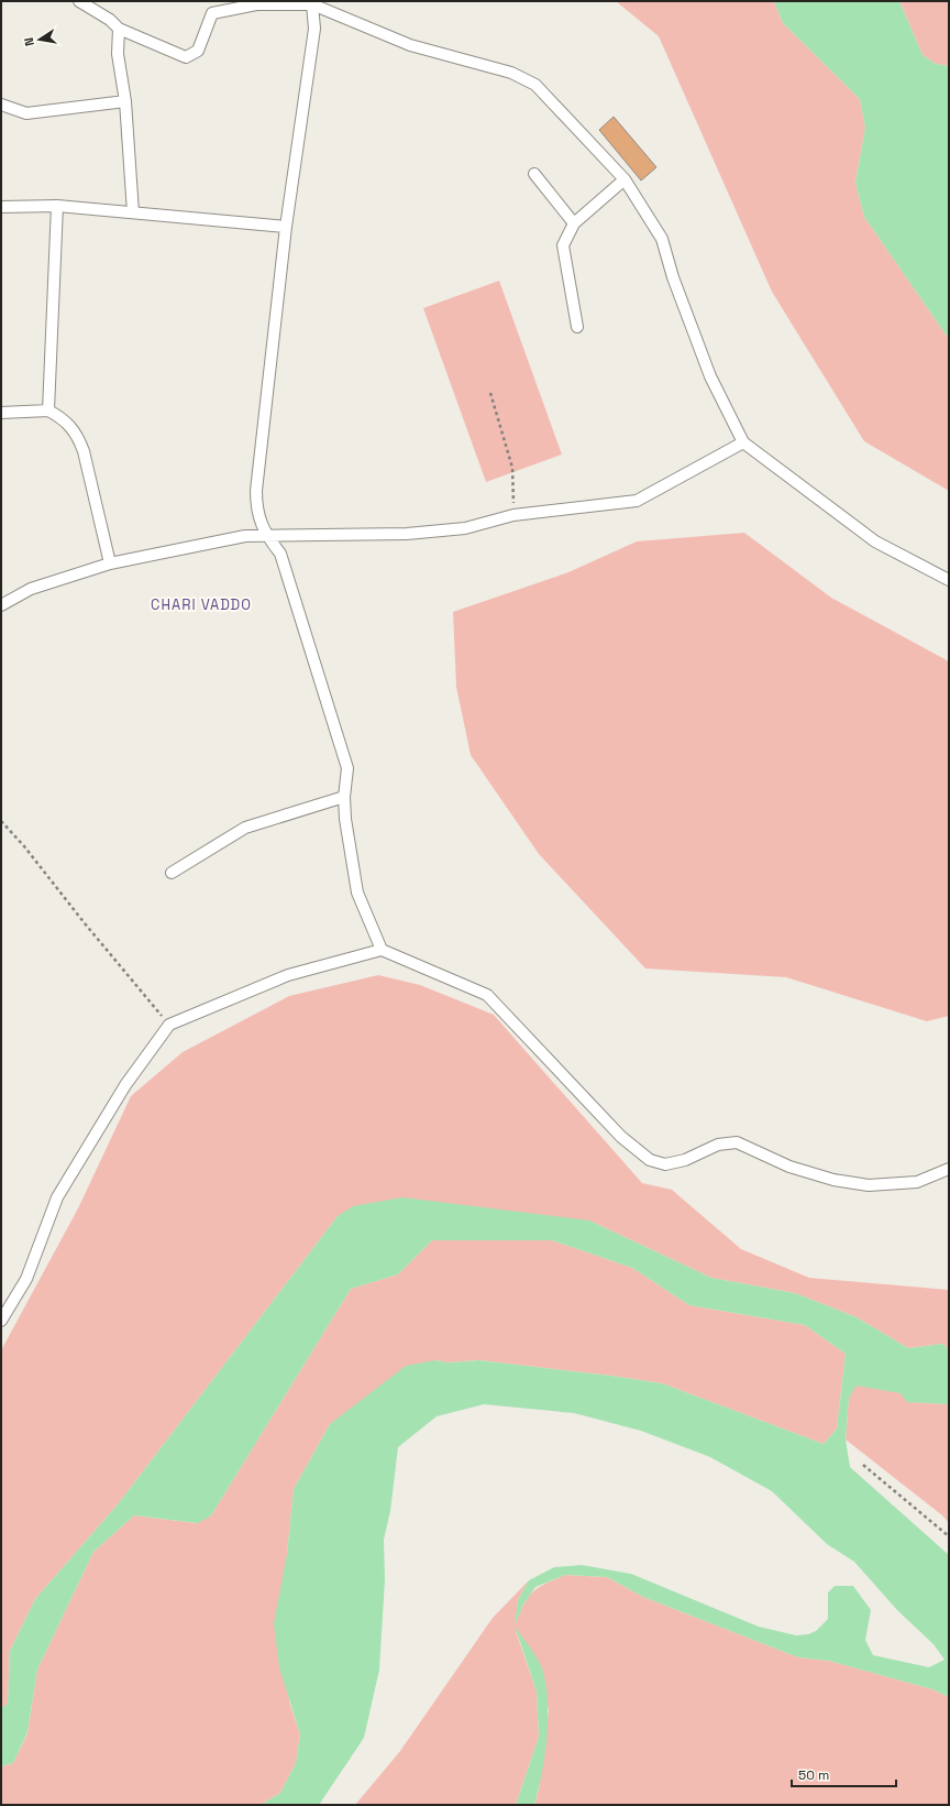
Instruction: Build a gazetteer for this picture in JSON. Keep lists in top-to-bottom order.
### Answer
{
  "districts": ["CHARI VADDO"],
  "scale_bar": "50 m",
  "north": "left"
}
